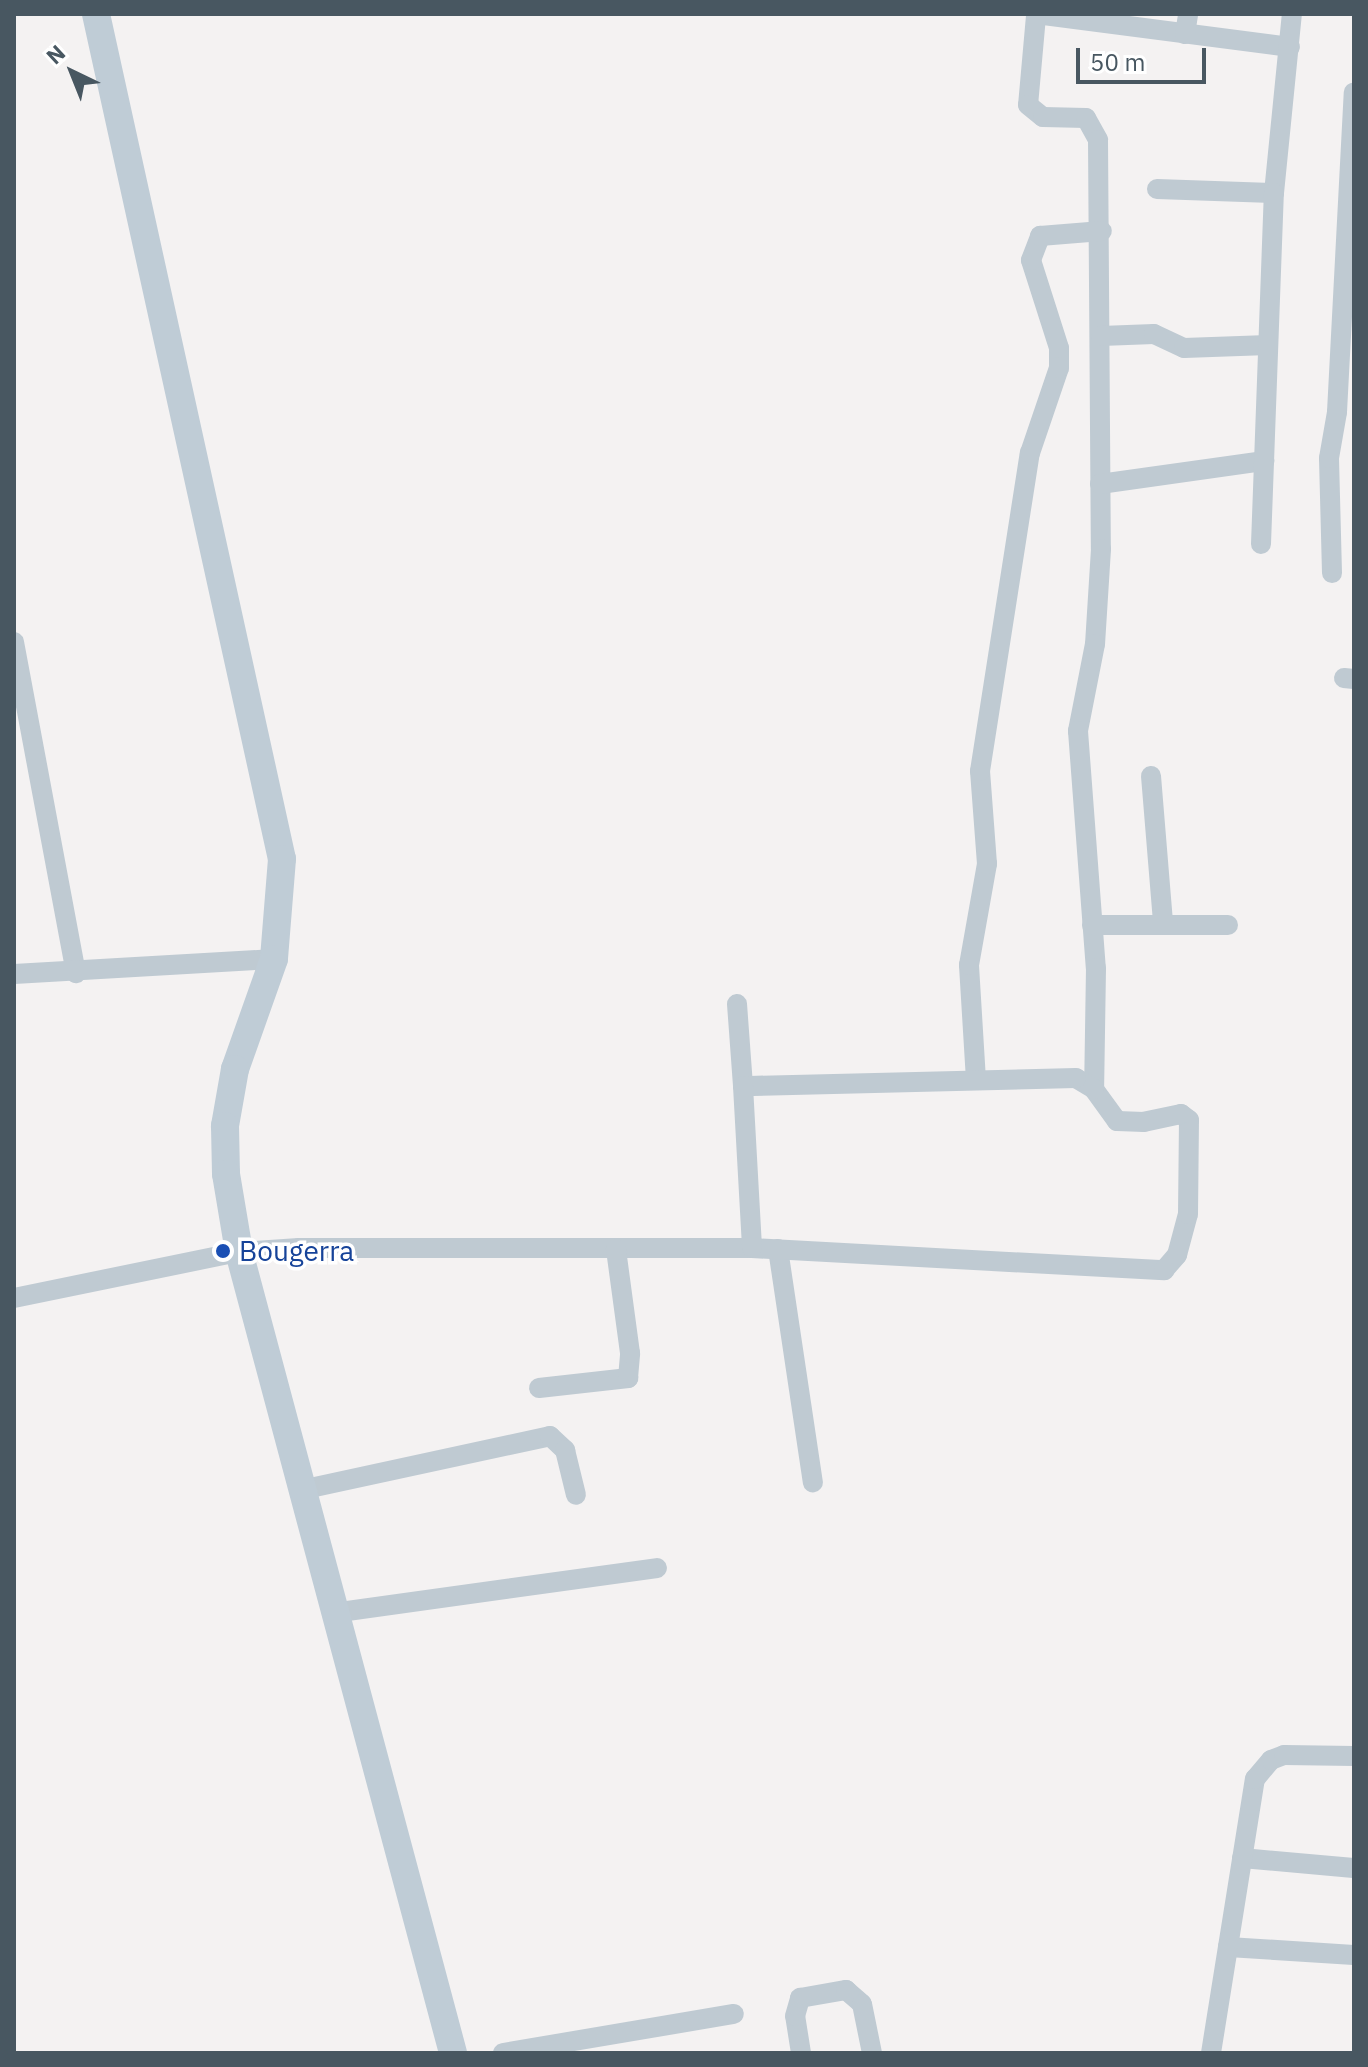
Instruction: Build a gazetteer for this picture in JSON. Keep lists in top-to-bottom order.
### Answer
{
  "places": ["Bougerra"],
  "scale_bar": "50 m",
  "north": "top left"
}
